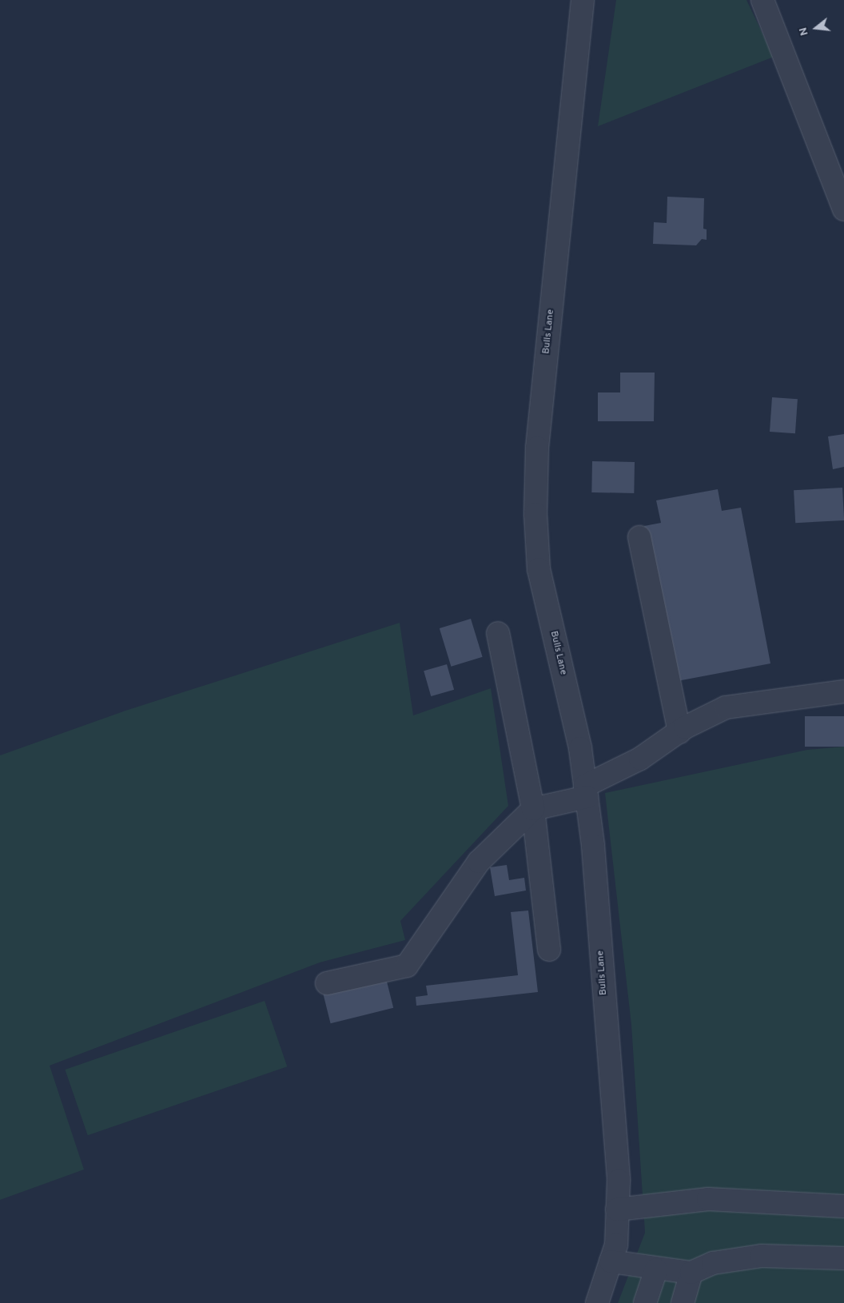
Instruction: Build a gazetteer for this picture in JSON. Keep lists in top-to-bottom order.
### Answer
{
  "streets": {
    "street": ["Bulls Lane"]
  },
  "north": "left"
}
